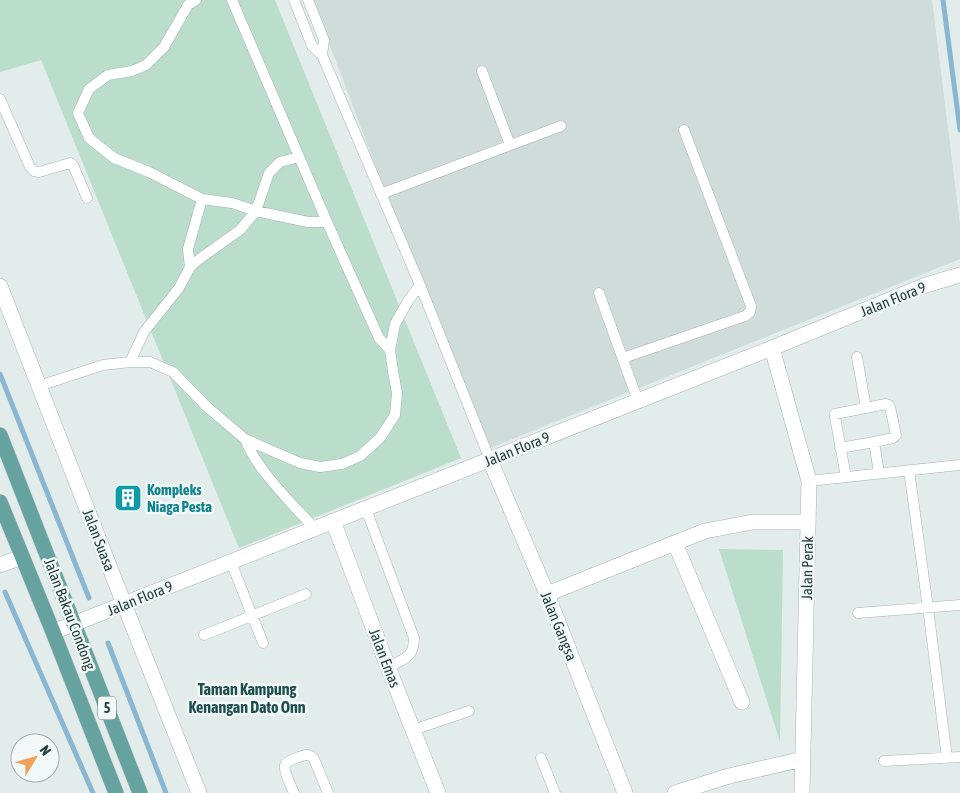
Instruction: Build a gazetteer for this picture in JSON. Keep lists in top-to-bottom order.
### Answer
{
  "streets": {
    "main road": ["Jalan Bakau Condong", "5"],
    "street": [
      "Jalan Flora 9",
      "Jalan Suasa",
      "Jalan Perak",
      "Jalan Gangsa",
      "Jalan Emas"
    ]
  },
  "crossings": [
    ["Jalan Flora 9", "Jalan Suasa"],
    ["Jalan Flora 9", "Jalan Perak"],
    ["Jalan Flora 9", "Jalan Bakau Condong"],
    ["Jalan Flora 9", "Jalan Gangsa"],
    ["Jalan Flora 9", "Jalan Emas"]
  ],
  "districts": ["Taman Kampung Kenangan Dato Onn"],
  "places": {
    "building": ["Kompleks Niaga Pesta"]
  },
  "north": "top right"
}
